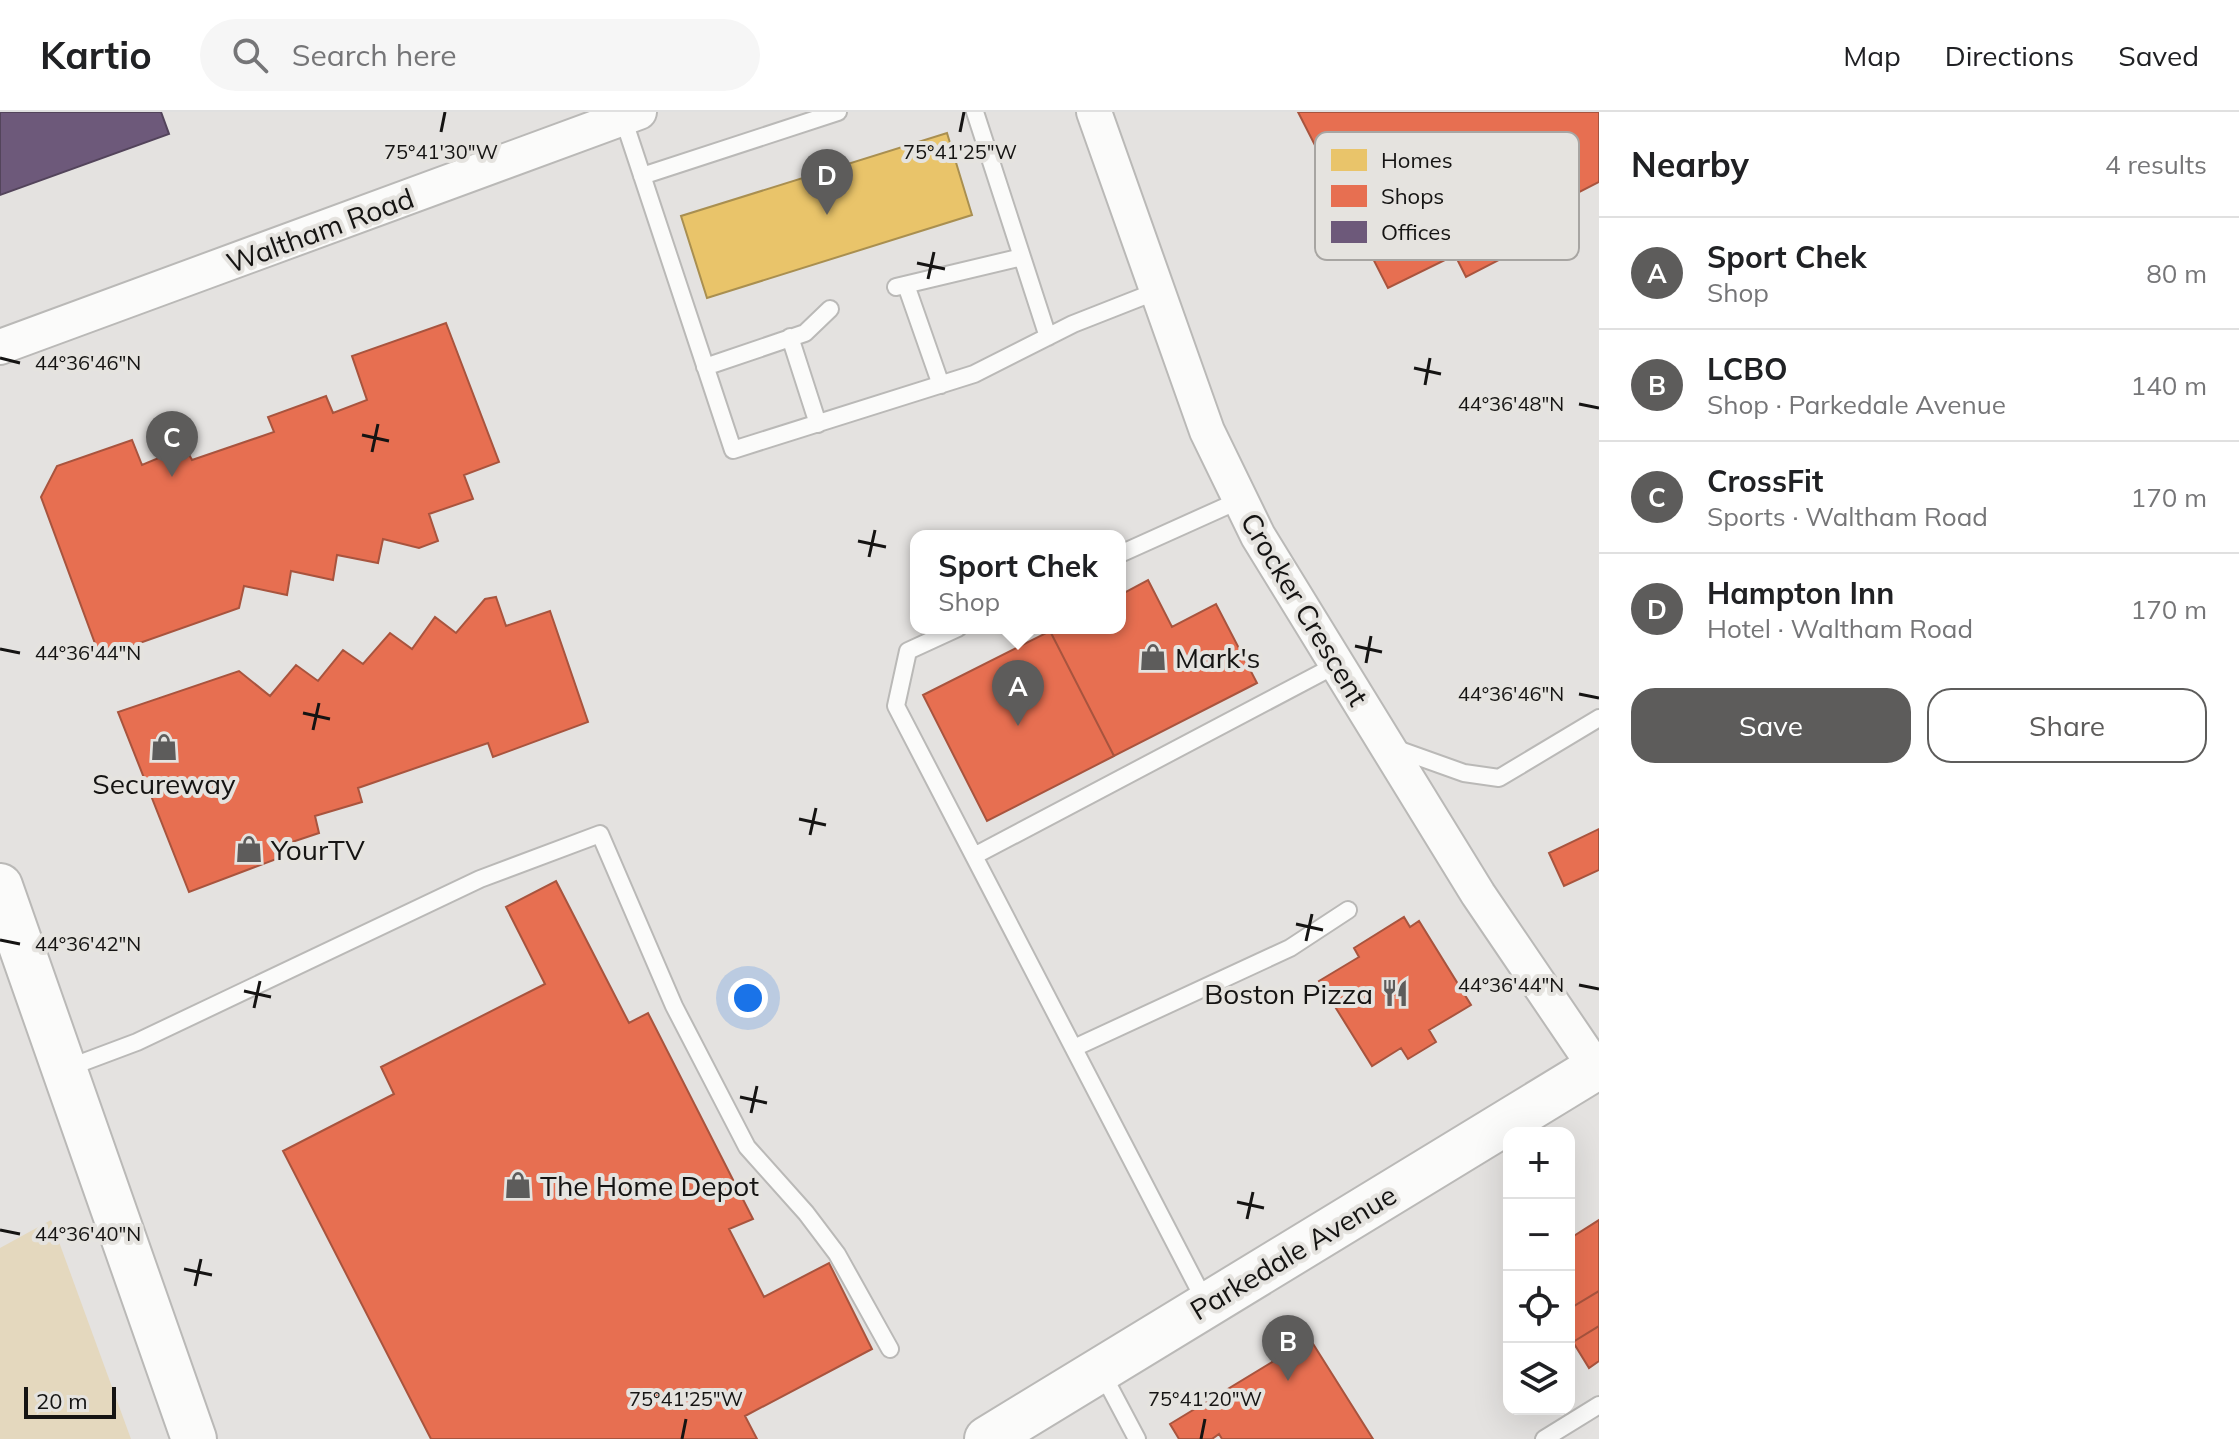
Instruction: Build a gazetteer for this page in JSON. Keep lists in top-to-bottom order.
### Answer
{
  "streets": {
    "main road": ["Parkedale Avenue"],
    "street": ["Waltham Road", "Crocker Crescent"]
  },
  "crossings": [
    ["Crocker Crescent", "Parkedale Avenue"]
  ],
  "places": {
    "shop": [
      "Mark's",
      "Secureway",
      "YourTV",
      "The Home Depot"
    ],
    "restaurant": ["Boston Pizza"]
  },
  "legend": ["Homes", "Shops", "Offices"],
  "scale_bar": "20 m",
  "page": {
    "header": "Kartio",
    "search": "Search here",
    "nav": ["Map", "Directions", "Saved"],
    "heading": ["Nearby", "4 results"],
    "pins": [
      "D",
      "C",
      "A",
      "B"
    ],
    "list": [
      {
        "mark": "A",
        "name": "Sport Chek",
        "note": "Shop",
        "value": "80 m"
      },
      {
        "mark": "B",
        "name": "LCBO",
        "note": "Shop · Parkedale Avenue",
        "value": "140 m"
      },
      {
        "mark": "C",
        "name": "CrossFit",
        "note": "Sports · Waltham Road",
        "value": "170 m"
      },
      {
        "mark": "D",
        "name": "Hampton Inn",
        "note": "Hotel · Waltham Road",
        "value": "170 m"
      }
    ],
    "popup": ["Sport Chek", "Shop"],
    "buttons": ["Save", "Share"],
    "map_buttons": ["+", "−"],
    "scale": "20 m"
  },
  "coordinates": [
    "75°41'30\"W",
    "75°41'25\"W",
    "44°36'46\"N",
    "44°36'48\"N",
    "44°36'44\"N",
    "44°36'42\"N",
    "44°36'40\"N",
    "75°41'20\"W"
  ]
}
